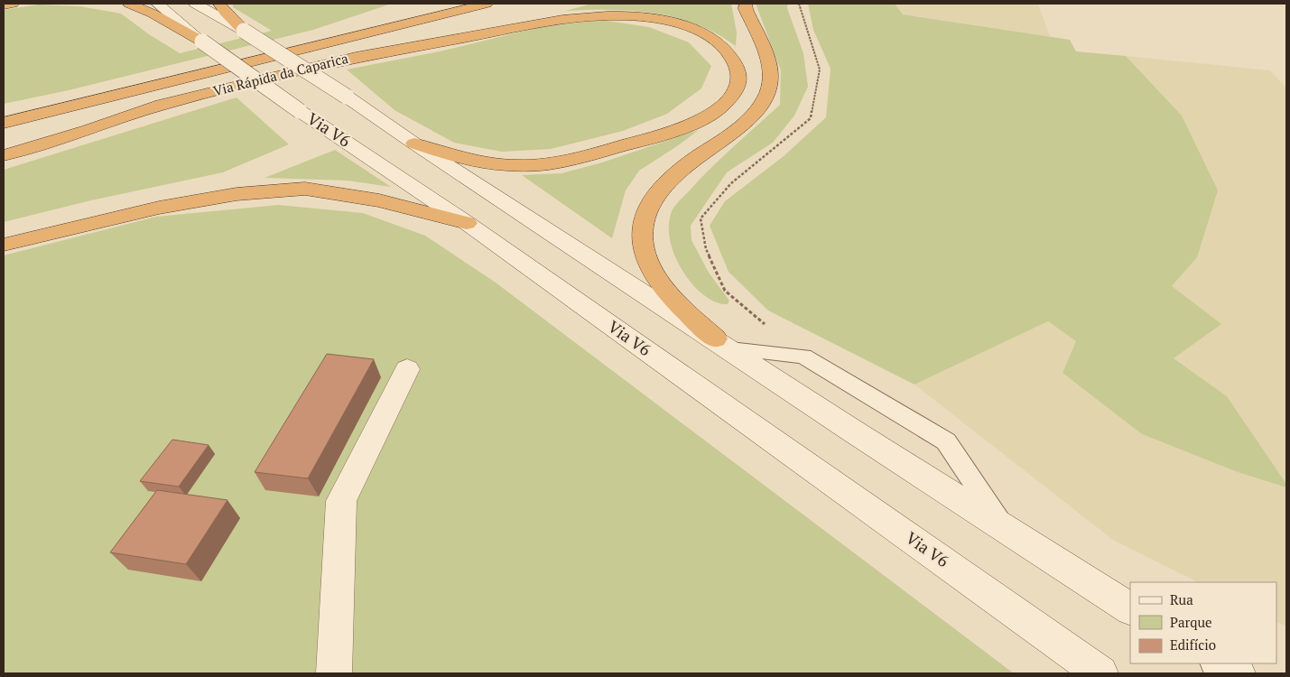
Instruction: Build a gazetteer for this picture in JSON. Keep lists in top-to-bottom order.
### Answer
{
  "streets": {
    "highway": ["Via Rápida da Caparica"],
    "main road": ["Via V6"]
  },
  "legend": ["Rua", "Parque", "Edifício"]
}
